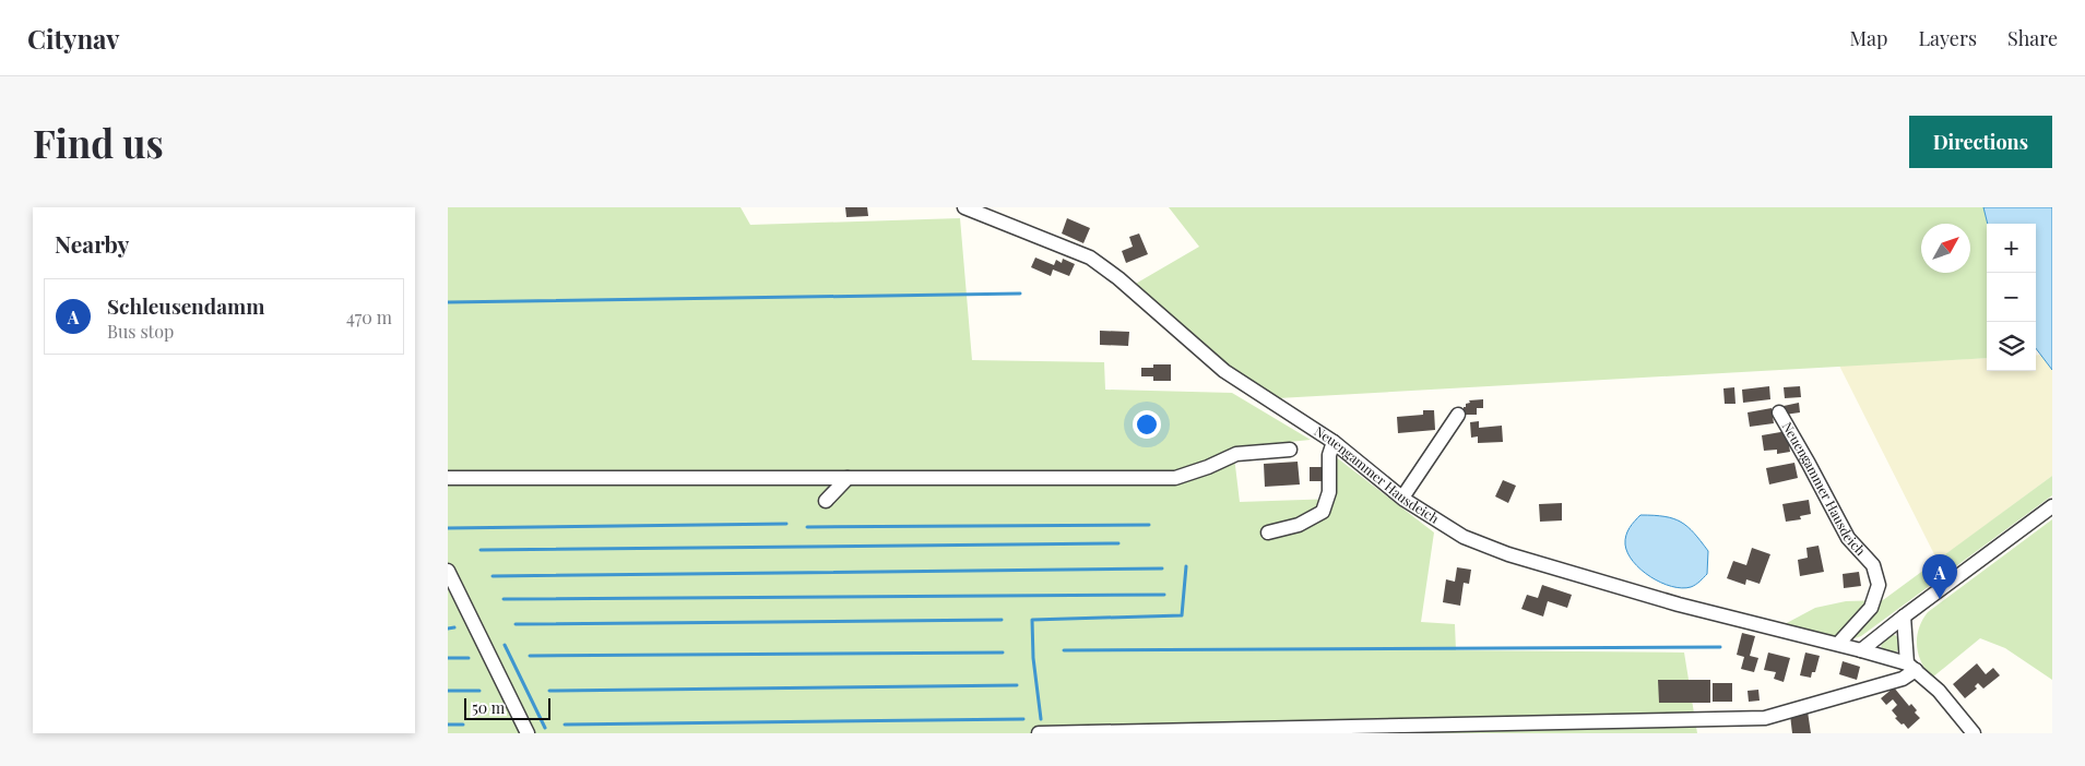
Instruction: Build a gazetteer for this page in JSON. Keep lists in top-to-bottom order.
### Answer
{
  "streets": {
    "street": ["Neuengammer Hausdeich"]
  },
  "scale_bar": "50 m",
  "north": "top right",
  "page": {
    "header": "Citynav",
    "nav": ["Map", "Layers", "Share"],
    "buttons": "Directions",
    "title": "Find us",
    "heading": "Nearby",
    "map_buttons": ["+", "−"],
    "list": [
      {
        "mark": "A",
        "name": "Schleusendamm",
        "note": "Bus stop",
        "value": "470 m"
      }
    ],
    "pins": "A",
    "scale": "50 m"
  }
}
